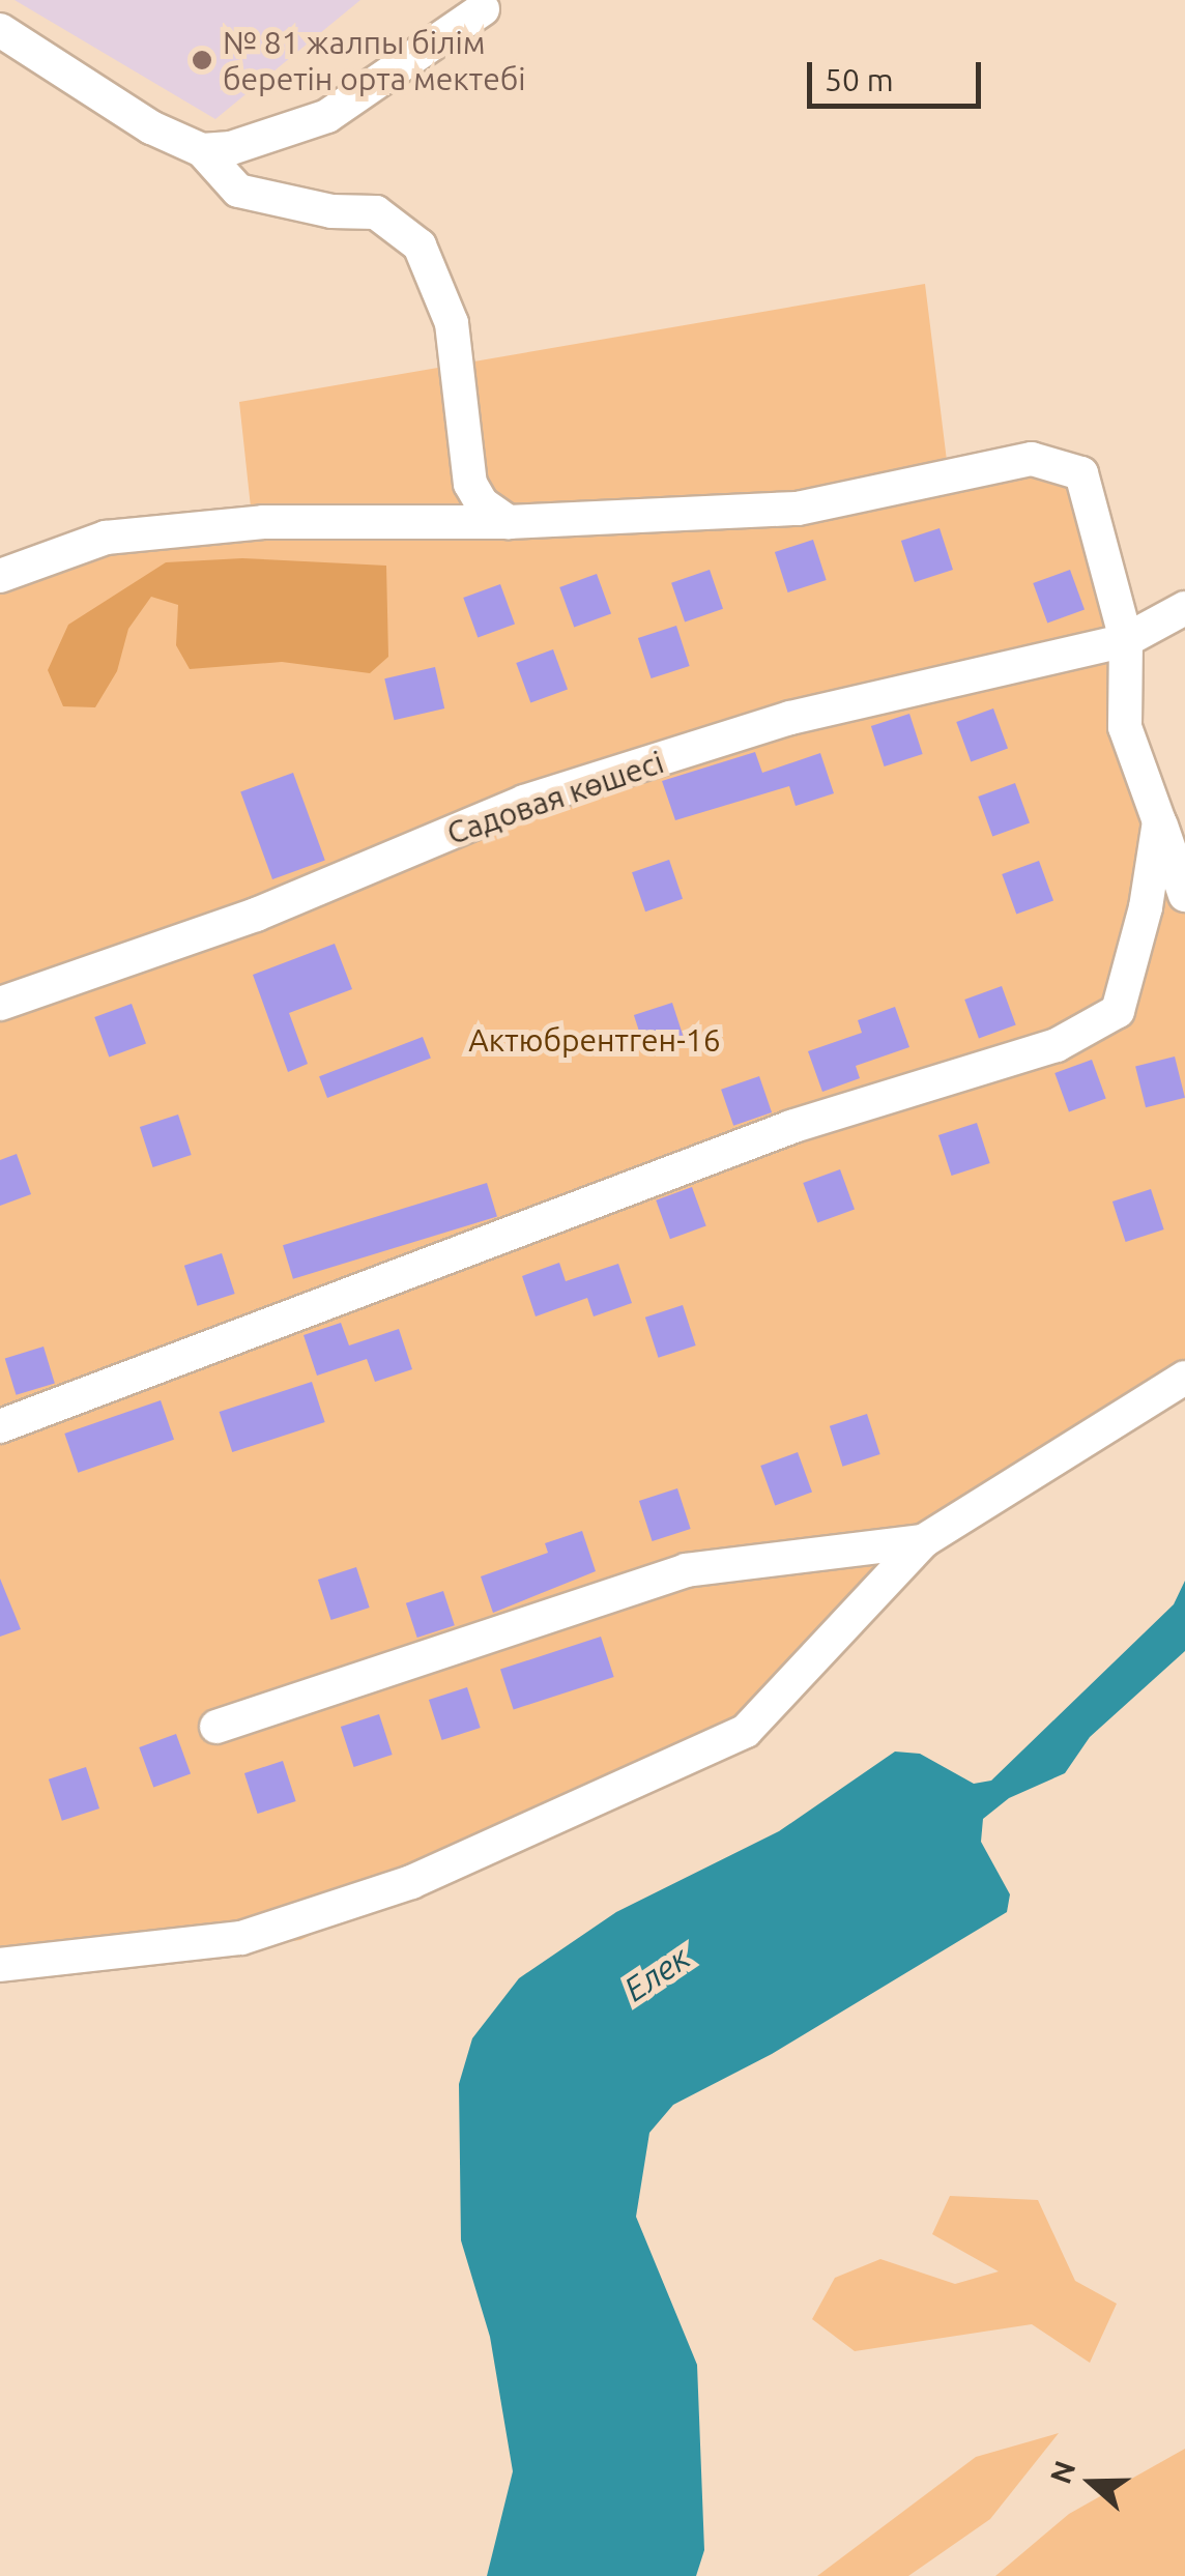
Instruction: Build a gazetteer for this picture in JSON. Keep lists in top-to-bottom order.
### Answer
{
  "streets": {
    "lane": ["Садовая көшесі"]
  },
  "water": ["Елек"],
  "parks": ["Актюбрентген-16"],
  "places": ["№ 81 жалпы білім беретін орта мектебі"],
  "scale_bar": "50 m",
  "north": "left"
}
